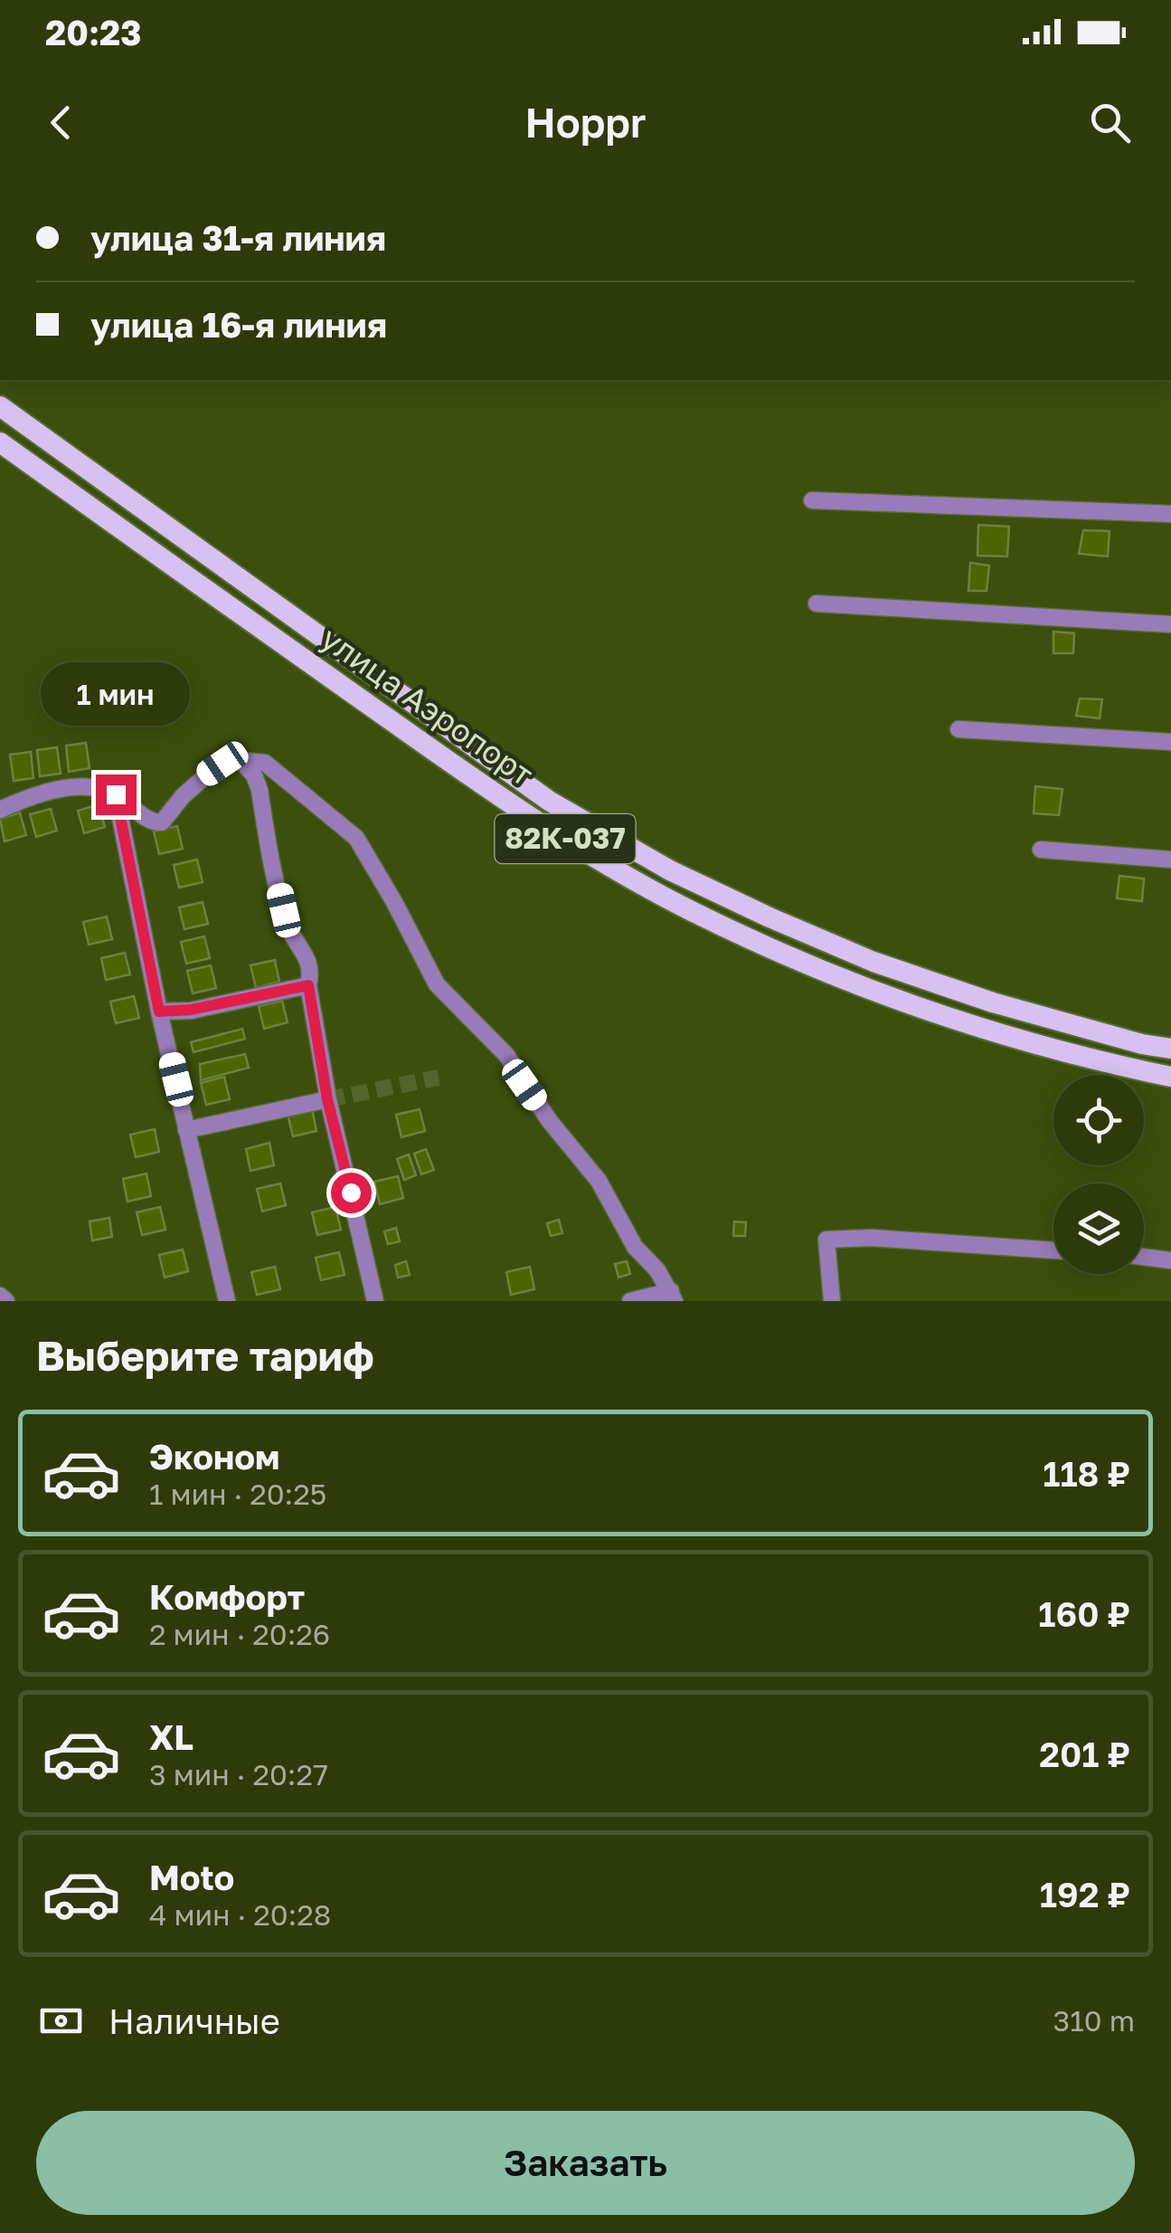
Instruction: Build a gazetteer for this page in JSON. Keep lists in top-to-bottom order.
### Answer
{
  "streets": {
    "main road": ["улица Аэропорт", "82К-037"]
  },
  "page": {
    "status": "20:23",
    "header": "Hoppr",
    "banner": ["улица 31-я линия", "улица 16-я линия"],
    "bubble": "1 мин",
    "heading": "Выберите тариф",
    "list": [
      {
        "name": "Эконом",
        "note": "1 мин · 20:25",
        "value": "118 ₽"
      },
      {
        "name": "Комфорт",
        "note": "2 мин · 20:26",
        "value": "160 ₽"
      },
      {
        "name": "XL",
        "note": "3 мин · 20:27",
        "value": "201 ₽"
      },
      {
        "name": "Moto",
        "note": "4 мин · 20:28",
        "value": "192 ₽"
      }
    ],
    "pay": ["Наличные", "310 m"],
    "buttons": "Заказать"
  }
}
